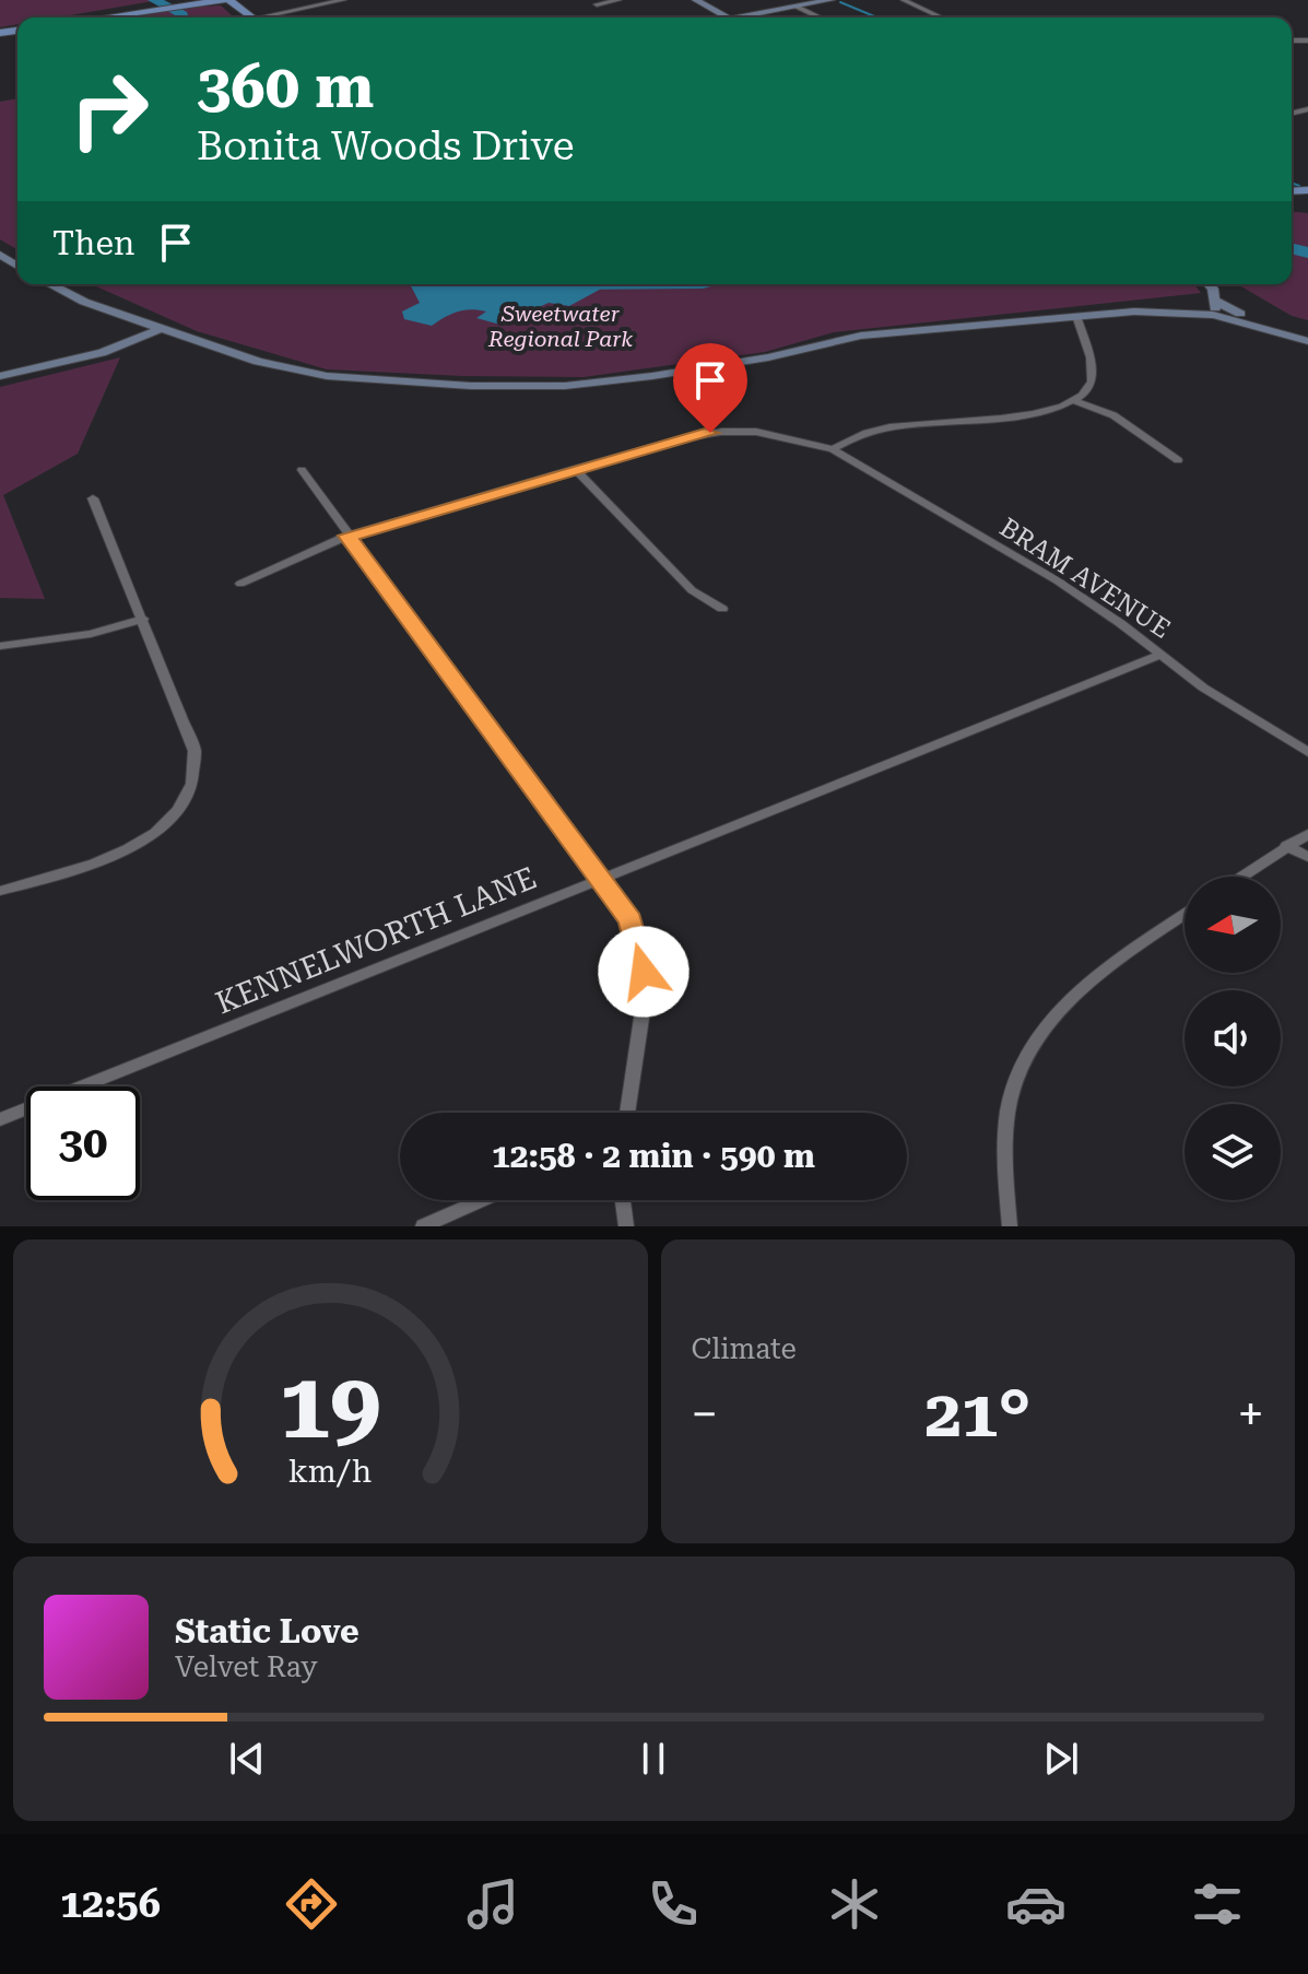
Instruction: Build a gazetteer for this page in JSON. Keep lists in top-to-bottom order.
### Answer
{
  "streets": {
    "street": ["BRAM AVENUE", "KENNELWORTH LANE"]
  },
  "crossings": [
    ["BRAM AVENUE", "KENNELWORTH LANE"]
  ],
  "parks": ["Sweetwater Regional Park"],
  "north": "left",
  "page": {
    "turn": ["360 m", "Bonita Woods Drive"],
    "then": "Then",
    "limit": "30",
    "trip": "12:58 · 2 min · 590 m",
    "tile": "Climate",
    "heat": ["−", "21°", "+"],
    "song": ["Static Love", "Velvet Ray"],
    "tabs": "12:56",
    "gauge": ["19", "km/h"]
  }
}
